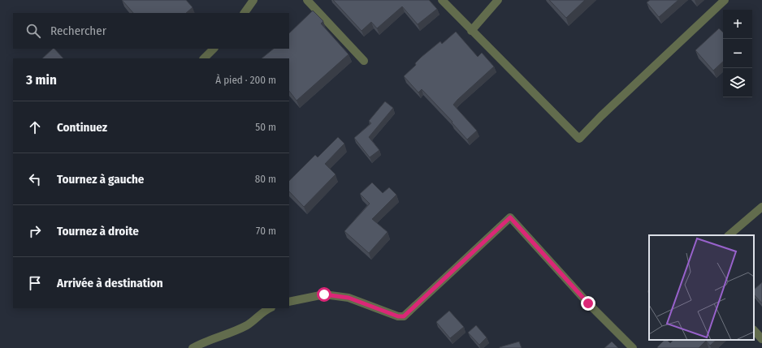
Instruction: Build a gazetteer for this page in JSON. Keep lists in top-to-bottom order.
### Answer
{
  "page": {
    "map_buttons": ["+", "−"],
    "search": "Rechercher",
    "heading": ["3 min", "À pied · 200 m"],
    "list": [
      ["Continuez", "50 m"],
      ["Tournez à gauche", "80 m"],
      ["Tournez à droite", "70 m"],
      "Arrivée à destination"
    ]
  }
}
